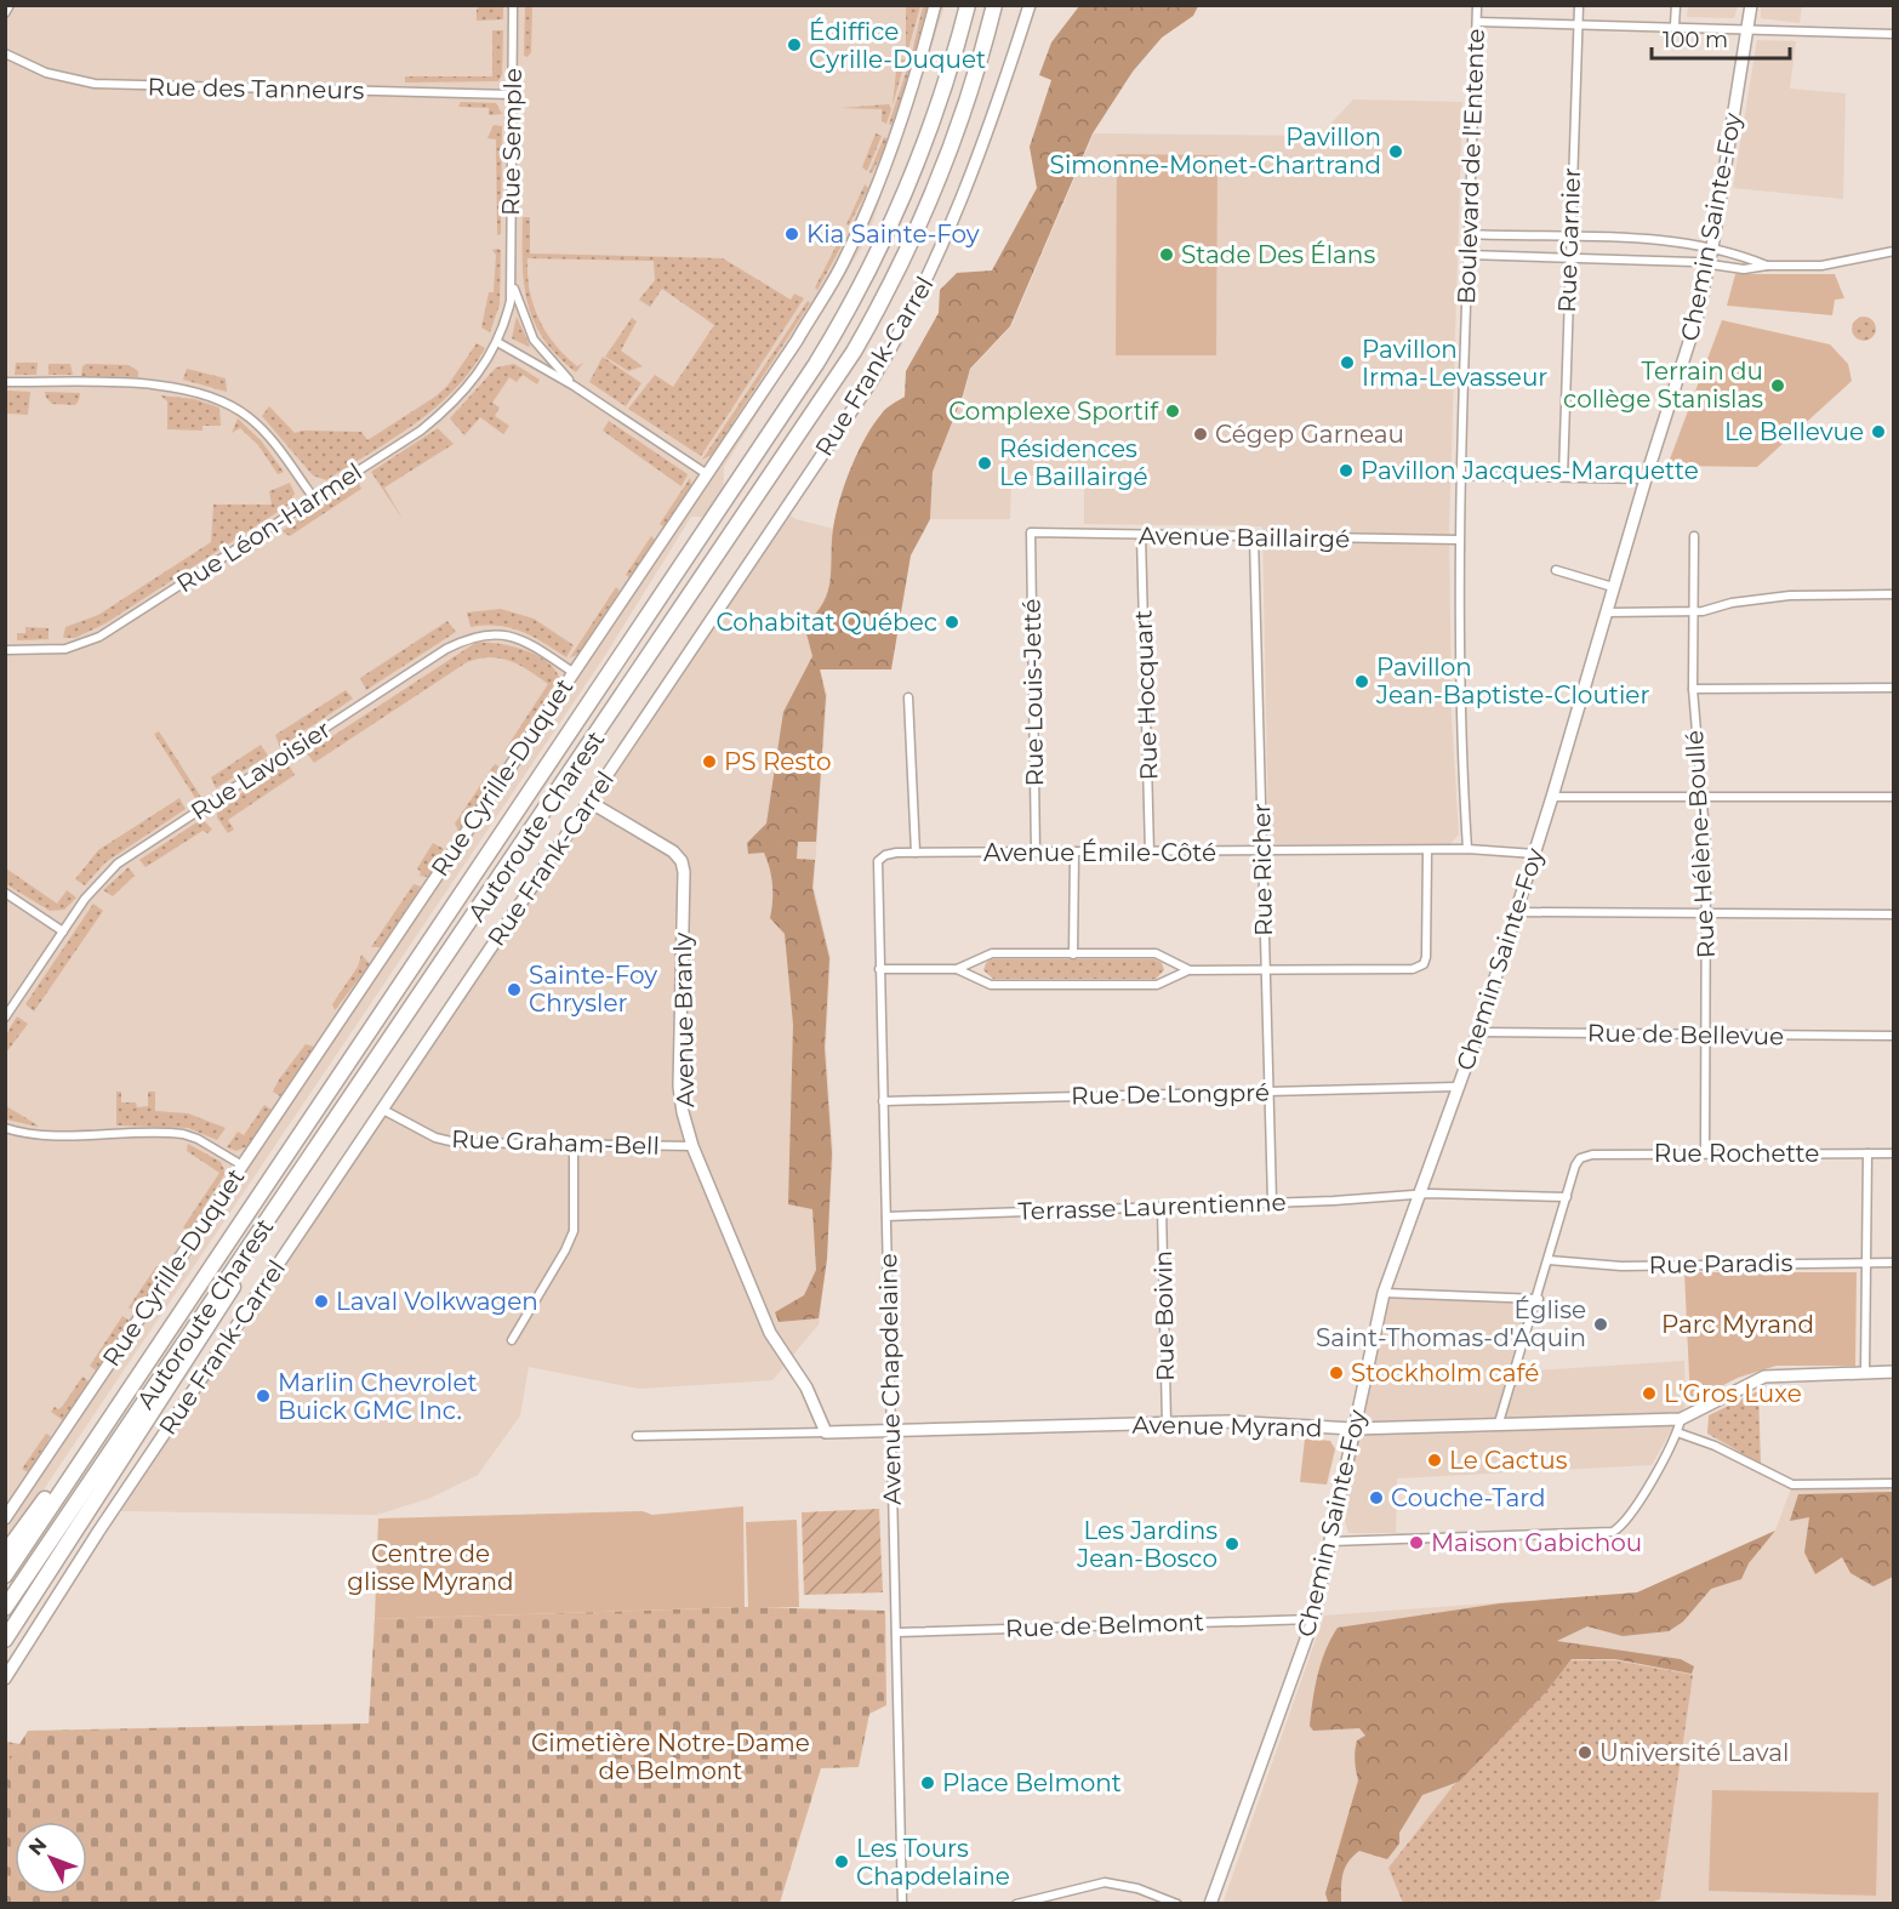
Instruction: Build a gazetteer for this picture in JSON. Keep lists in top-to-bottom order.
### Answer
{
  "streets": {
    "highway": ["Autoroute Charest"],
    "street": [
      "Rue des Tanneurs",
      "Rue Semple",
      "Boulevard de l'Entente",
      "Chemin Sainte-Foy",
      "Rue Garnier",
      "Rue Frank-Carrel",
      "Rue Léon-Harmel",
      "Avenue Baillairgé",
      "Rue Louis-Jetté",
      "Rue Hocquart",
      "Rue Lavoisier",
      "Rue Cyrille-Duquet",
      "Rue Hélène-Boullé",
      "Avenue Émile-Côté",
      "Rue Richer",
      "Avenue Branly",
      "Rue de Bellevue",
      "Rue De Longpré",
      "Rue Graham-Bell",
      "Rue Rochette",
      "Terrasse Laurentienne",
      "Rue Paradis",
      "Rue Boivin",
      "Avenue Chapdelaine",
      "Avenue Myrand",
      "Rue de Belmont"
    ]
  },
  "crossings": [
    ["Rue des Tanneurs", "Rue Semple"],
    ["Rue Semple", "Rue Léon-Harmel"],
    ["Rue Semple", "Rue Cyrille-Duquet"],
    ["Boulevard de l'Entente", "Avenue Baillairgé"],
    ["Boulevard de l'Entente", "Avenue Émile-Côté"],
    ["Chemin Sainte-Foy", "Avenue Émile-Côté"],
    ["Chemin Sainte-Foy", "Rue de Bellevue"],
    ["Chemin Sainte-Foy", "Rue De Longpré"],
    ["Chemin Sainte-Foy", "Terrasse Laurentienne"],
    ["Chemin Sainte-Foy", "Avenue Myrand"],
    ["Chemin Sainte-Foy", "Rue de Belmont"],
    ["Rue Frank-Carrel", "Avenue Branly"],
    ["Rue Frank-Carrel", "Rue Graham-Bell"],
    ["Avenue Baillairgé", "Rue Louis-Jetté"],
    ["Avenue Baillairgé", "Rue Hocquart"],
    ["Avenue Baillairgé", "Rue Richer"],
    ["Rue Louis-Jetté", "Avenue Émile-Côté"],
    ["Rue Hocquart", "Avenue Émile-Côté"],
    ["Rue Lavoisier", "Rue Cyrille-Duquet"],
    ["Rue Hélène-Boullé", "Rue de Bellevue"],
    ["Rue Hélène-Boullé", "Rue Rochette"],
    ["Avenue Émile-Côté", "Rue Richer"],
    ["Avenue Émile-Côté", "Avenue Chapdelaine"],
    ["Rue Richer", "Rue De Longpré"],
    ["Rue Richer", "Terrasse Laurentienne"],
    ["Avenue Branly", "Rue Graham-Bell"],
    ["Avenue Branly", "Avenue Myrand"],
    ["Rue De Longpré", "Avenue Chapdelaine"],
    ["Terrasse Laurentienne", "Rue Boivin"],
    ["Terrasse Laurentienne", "Avenue Chapdelaine"],
    ["Rue Boivin", "Avenue Myrand"],
    ["Avenue Chapdelaine", "Avenue Myrand"],
    ["Avenue Chapdelaine", "Rue de Belmont"]
  ],
  "parks": ["Parc Myrand", "Centre de glisse Myrand", "Cimetière Notre-Dame de Belmont"],
  "places": [
    "Édiffice Cyrille-Duquet",
    "Pavillon Simonne-Monet-Chartrand",
    "Kia Sainte-Foy",
    "Stade Des Élans",
    "Pavillon Irma-Levasseur",
    "Terrain du collège Stanislas",
    "Complexe Sportif",
    "Le Bellevue",
    "Cégep Garneau",
    "Résidences Le Baillairgé",
    "Pavillon Jacques-Marquette",
    "Cohabitat Québec",
    "Pavillon Jean-Baptiste-Cloutier",
    "PS Resto",
    "Sainte-Foy Chrysler",
    "Laval Volkwagen",
    "Église Saint-Thomas-d'Aquin",
    "Stockholm café",
    "L'Gros Luxe",
    "Marlin Chevrolet Buick GMC Inc.",
    "Le Cactus",
    "Couche-Tard",
    "Maison Gabichou",
    "Les Jardins Jean-Bosco",
    "Université Laval",
    "Place Belmont",
    "Les Tours Chapdelaine"
  ],
  "scale_bar": "100 m",
  "north": "top left"
}
